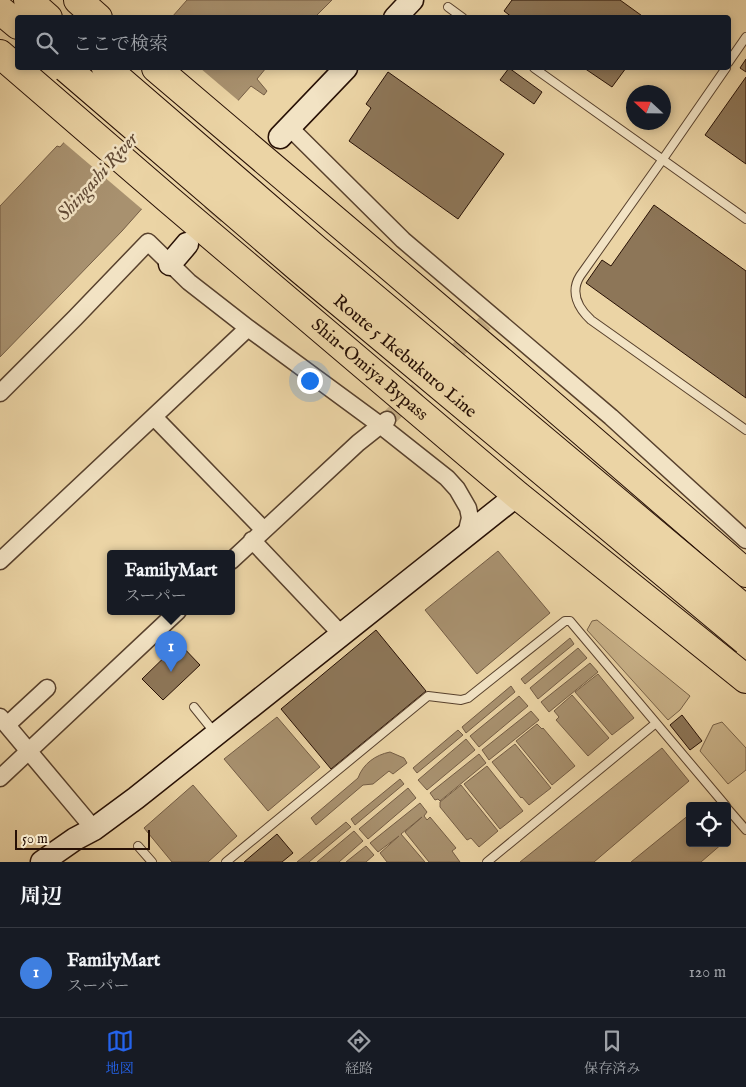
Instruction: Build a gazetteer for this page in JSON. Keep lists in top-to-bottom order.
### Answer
{
  "streets": {
    "highway": ["Route 5 Ikebukuro Line", "Shin-Omiya Bypass"]
  },
  "water": ["Shingashi River"],
  "scale_bar": "50 m",
  "north": "left",
  "page": {
    "search": "ここで検索",
    "popup": ["FamilyMart", "スーパー"],
    "pins": "1",
    "scale": "50 m",
    "heading": "周辺",
    "list": [
      {
        "mark": "1",
        "name": "FamilyMart",
        "note": "スーパー",
        "value": "120 m"
      }
    ],
    "nav": ["地図", "経路", "保存済み"]
  }
}
